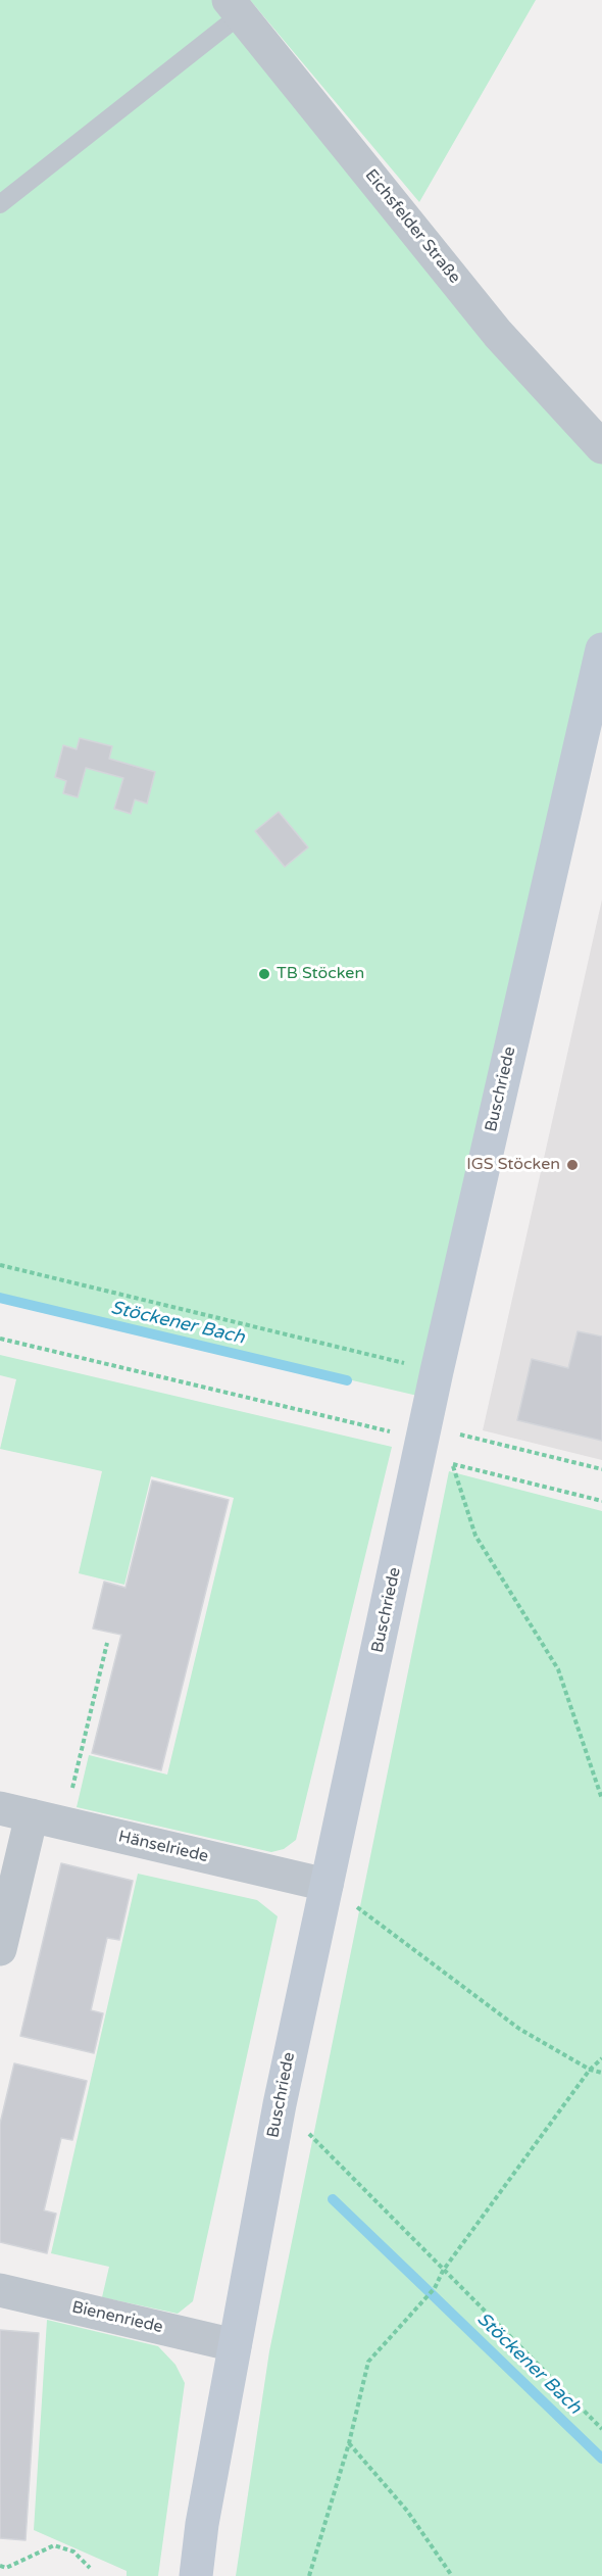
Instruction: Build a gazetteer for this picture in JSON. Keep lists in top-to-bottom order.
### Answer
{
  "streets": {
    "street": [
      "Eichsfelder Straße",
      "Buschriede",
      "Hänselriede",
      "Bienenriede"
    ]
  },
  "crossings": [
    ["Buschriede", "Hänselriede"],
    ["Buschriede", "Bienenriede"]
  ],
  "water": ["Stöckener Bach"],
  "places": ["TB Stöcken", "IGS Stöcken"]
}
